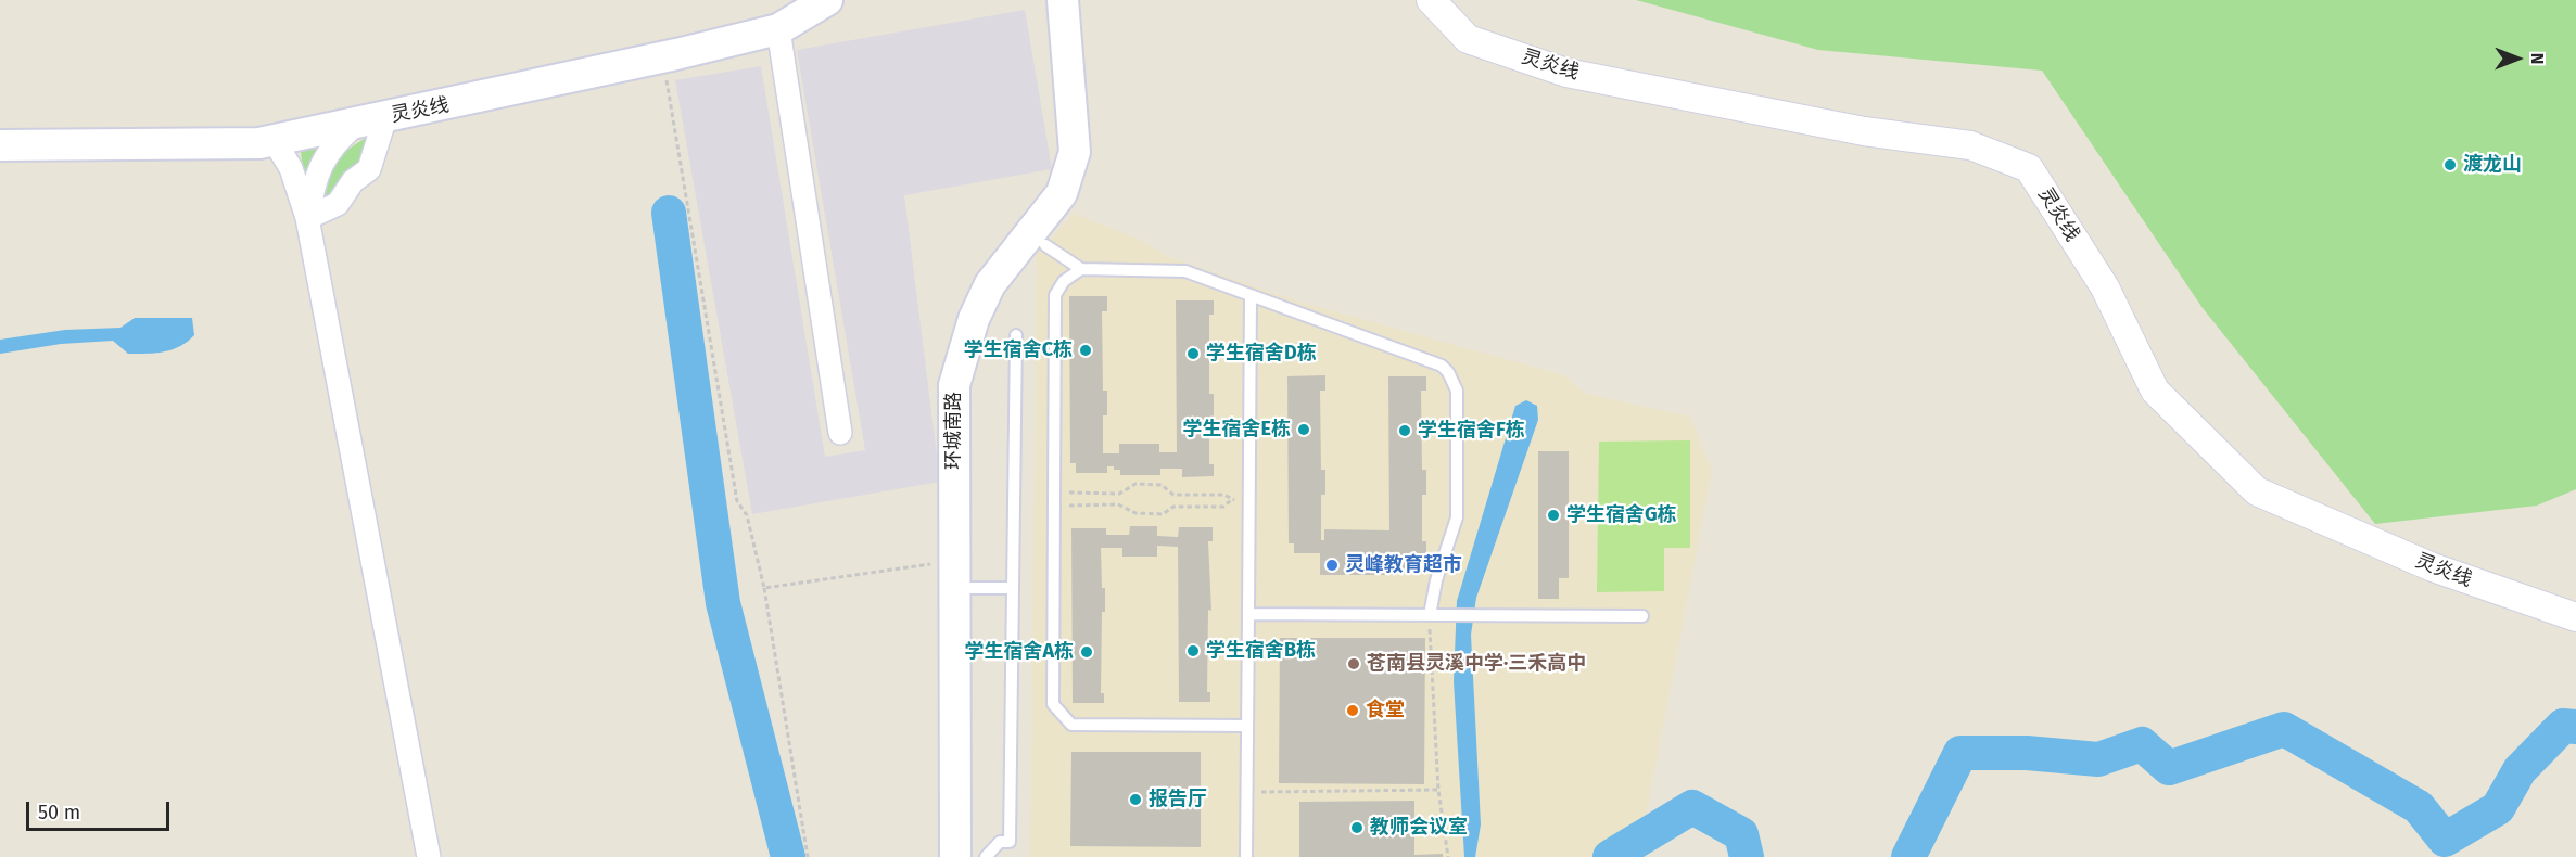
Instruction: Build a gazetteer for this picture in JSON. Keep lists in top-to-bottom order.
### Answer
{
  "streets": {
    "main road": ["灵炎线", "环城南路"]
  },
  "places": [
    "渡龙山",
    "学生宿舍C栋",
    "学生宿舍D栋",
    "学生宿舍E栋",
    "学生宿舍F栋",
    "学生宿舍G栋",
    "灵峰教育超市",
    "学生宿舍B栋",
    "学生宿舍A栋",
    "苍南县灵溪中学·三禾高中",
    "食堂",
    "报告厅",
    "教师会议室"
  ],
  "scale_bar": "50 m",
  "north": "right"
}
